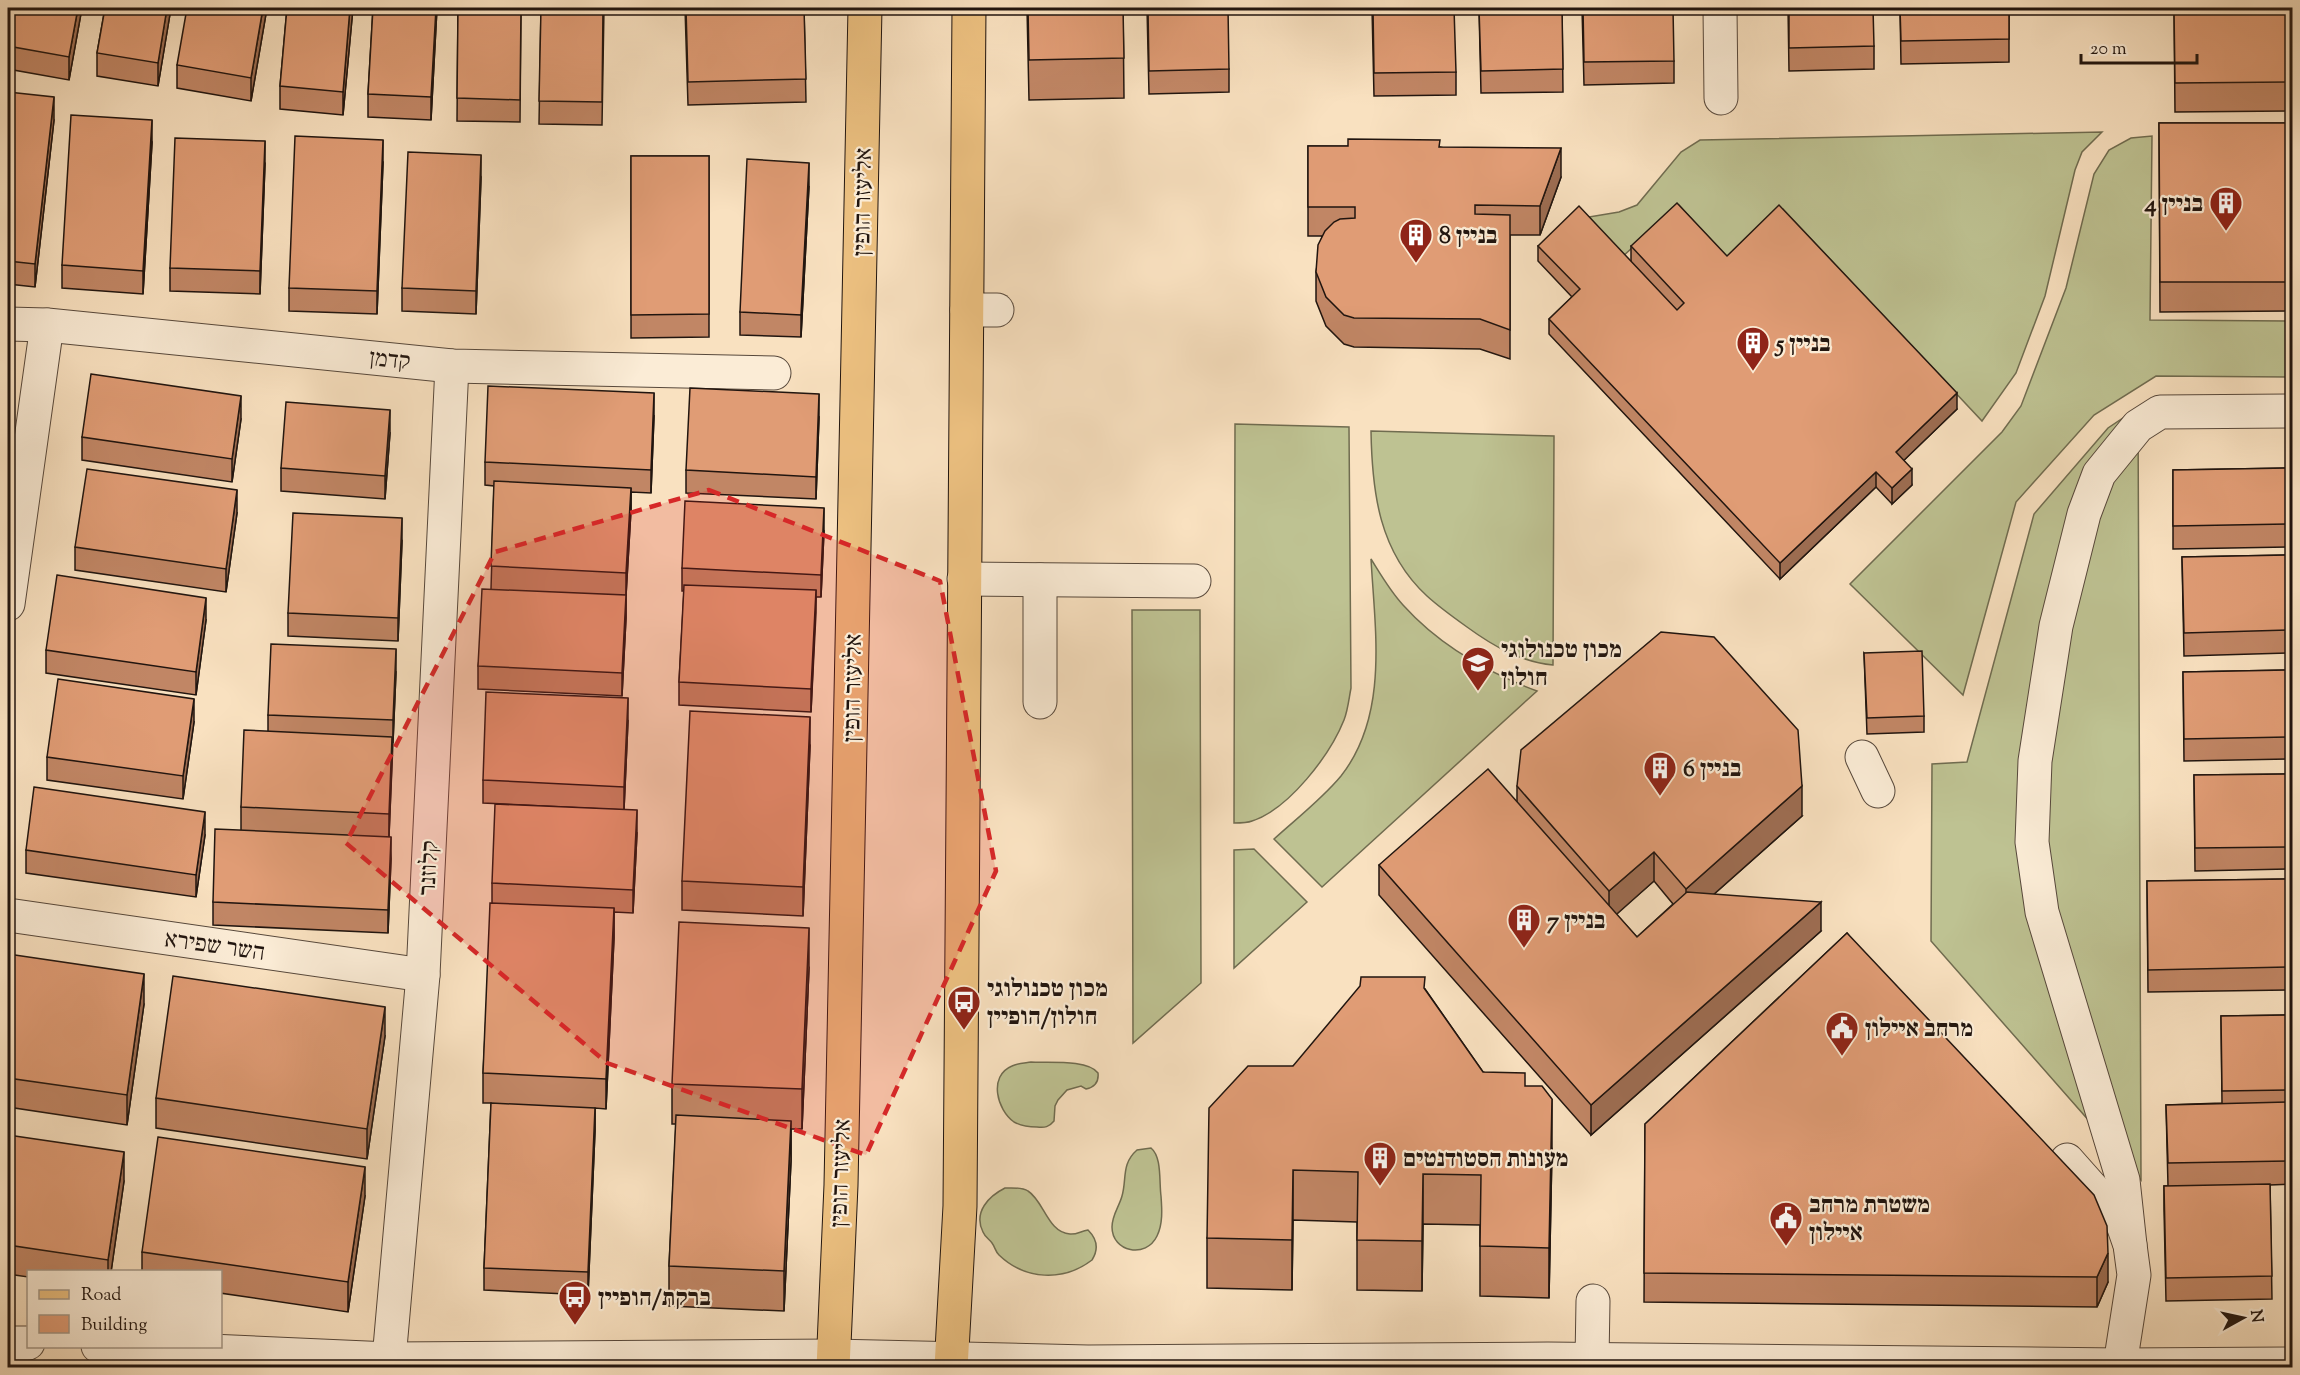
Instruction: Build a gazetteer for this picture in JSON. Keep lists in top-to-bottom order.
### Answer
{
  "streets": {
    "main road": ["אליעזר הופין"],
    "street": ["קדמן", "קלוזנר", "השר שפירא"]
  },
  "crossings": [
    ["קדמן", "קלוזנר"],
    ["קלוזנר", "השר שפירא"]
  ],
  "places": {
    "building": [
      "בניין 4",
      "בניין 8",
      "בניין 5",
      "בניין 6",
      "בניין 7",
      "מעונות הסטודנטים"
    ],
    "school or university": ["מכון טכנולוגי חולון"],
    "bus stop": ["מכון טכנולוגי חולון/הופיין", "ברקת/הופיין"],
    "public building": ["מרחב איילון", "משטרת מרחב איילון"]
  },
  "legend": ["Road", "Building"],
  "scale_bar": "20 m",
  "north": "right"
}
